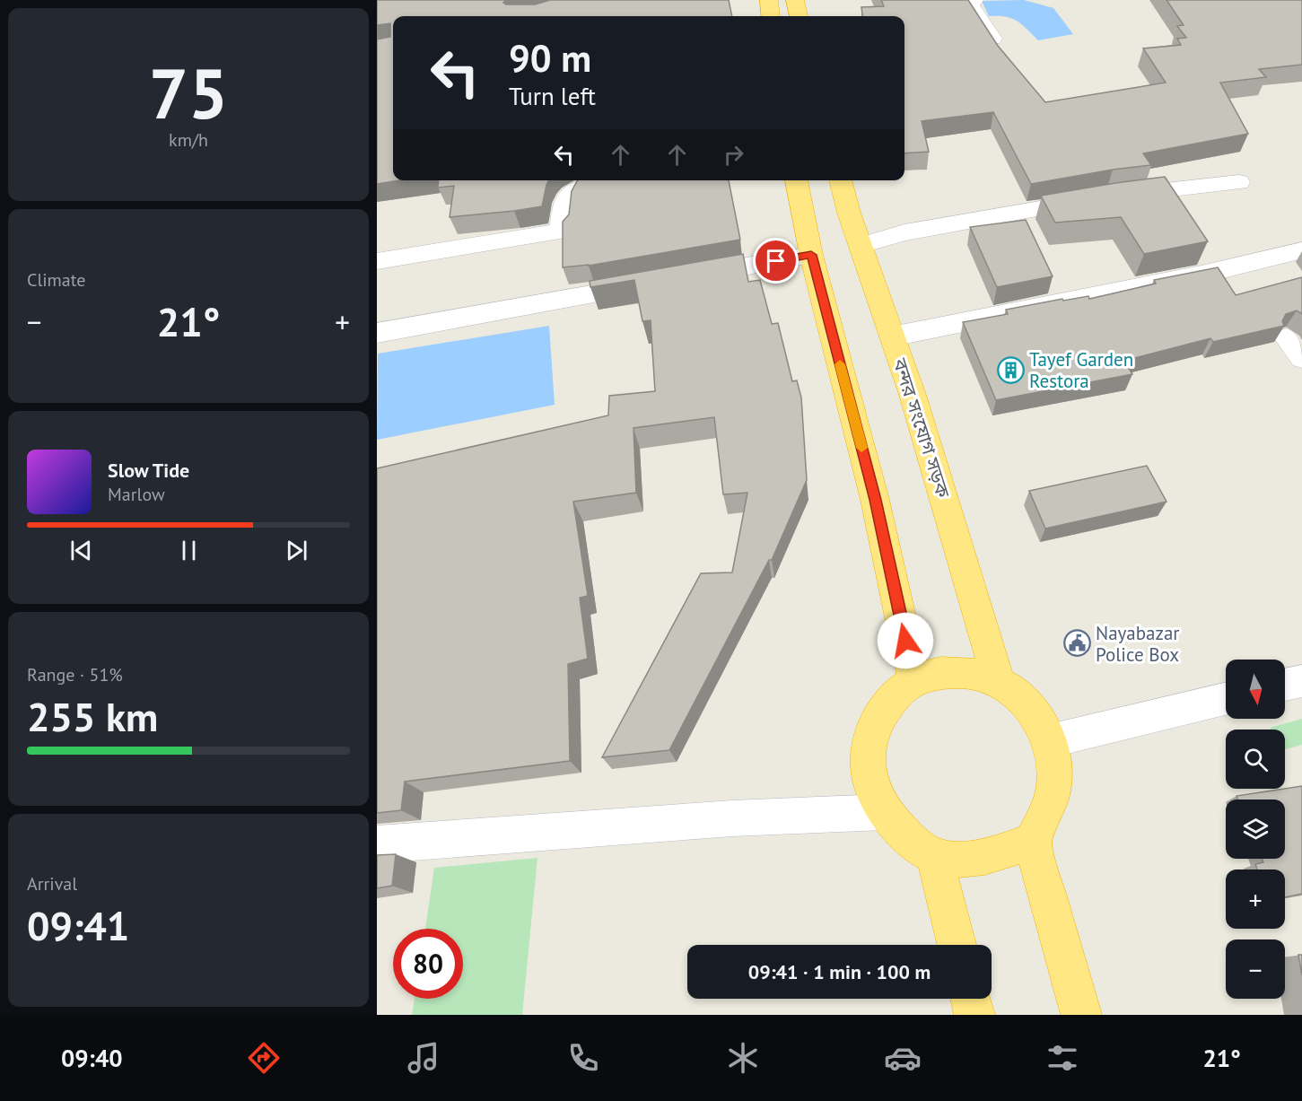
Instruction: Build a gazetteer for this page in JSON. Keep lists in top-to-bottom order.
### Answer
{
  "streets": {
    "highway": ["বন্দর সংযোগ সড়ক"]
  },
  "places": {
    "building": ["Tayef Garden Restora"],
    "public building": ["Nayabazar Police Box"]
  },
  "north": "bottom",
  "page": {
    "tile": [
      ["75", "km/h"],
      "Climate",
      ["Range · 51%", "255 km"],
      ["Arrival", "09:41"]
    ],
    "turn": ["90 m", "Turn left"],
    "heat": ["−", "21°", "+"],
    "song": ["Slow Tide", "Marlow"],
    "map_buttons": ["+", "−"],
    "limit": "80",
    "trip": "09:41 · 1 min · 100 m",
    "tabs": ["09:40", "21°"]
  }
}
